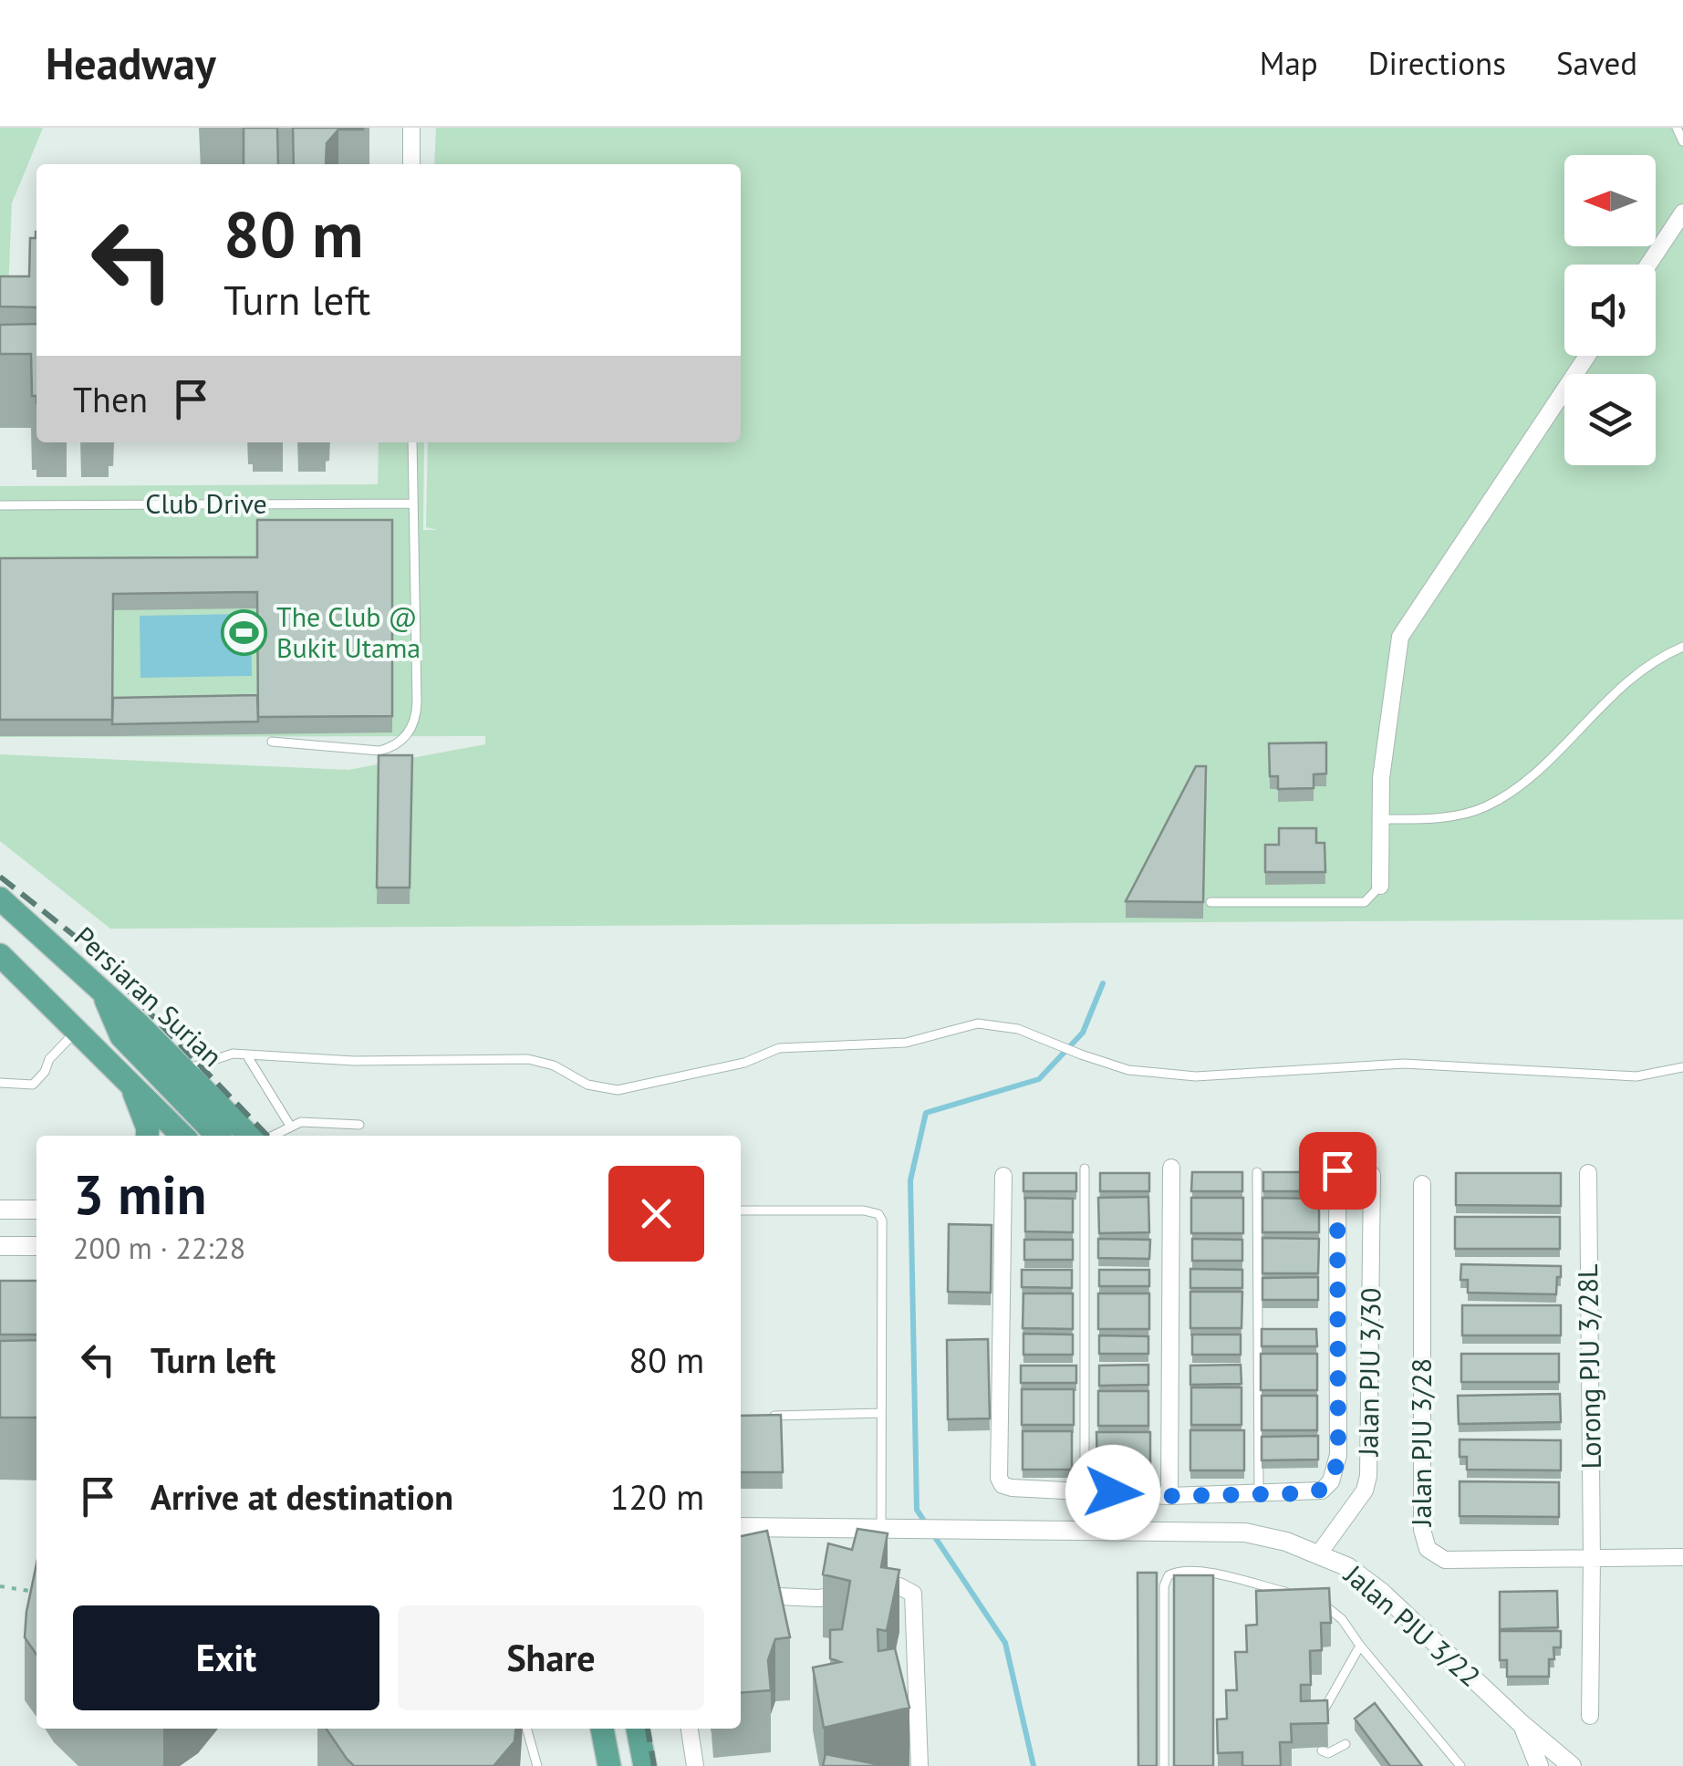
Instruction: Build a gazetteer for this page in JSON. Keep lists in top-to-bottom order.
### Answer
{
  "streets": {
    "main road": ["Persiaran Surian"],
    "street": [
      "Lorong PJU 3/28L",
      "Jalan PJU 3/30",
      "Jalan PJU 3/28",
      "Jalan PJU 3/22"
    ],
    "lane": ["Club Drive"]
  },
  "crossings": [
    ["Lorong PJU 3/28L", "Jalan PJU 3/28"],
    ["Jalan PJU 3/30", "Jalan PJU 3/22"]
  ],
  "places": {
    "sports": ["The Club @ Bukit Utama"]
  },
  "north": "left",
  "page": {
    "header": "Headway",
    "nav": ["Map", "Directions", "Saved"],
    "turn": ["80 m", "Turn left"],
    "then": "Then",
    "heading": ["3 min", "200 m · 22:28"],
    "list": [
      {
        "name": "Turn left",
        "value": "80 m"
      },
      {
        "name": "Arrive at destination",
        "value": "120 m"
      }
    ],
    "buttons": ["Exit", "Share"]
  }
}
